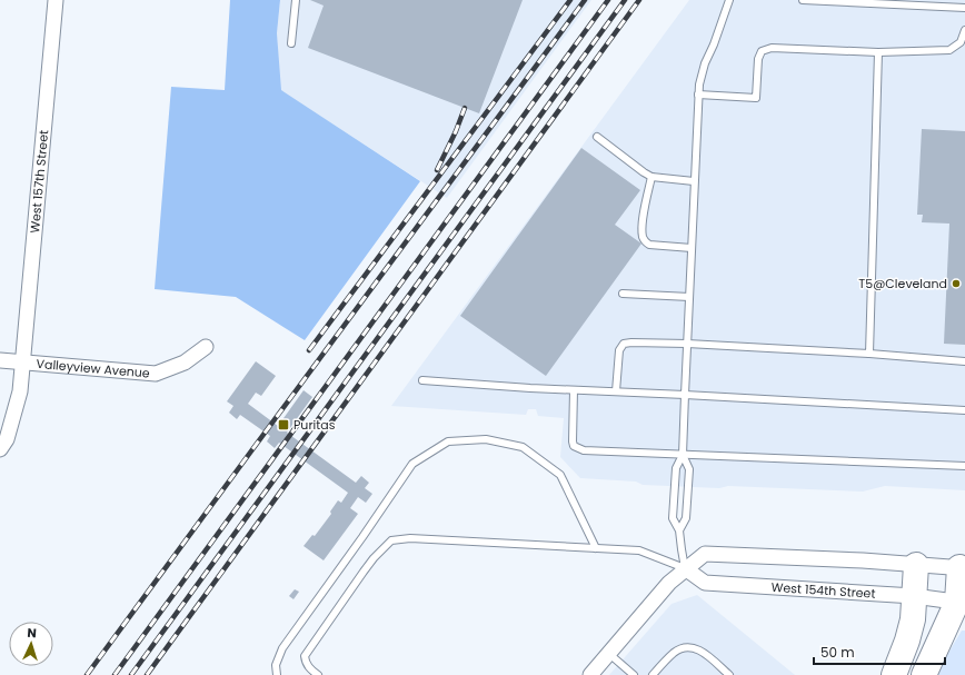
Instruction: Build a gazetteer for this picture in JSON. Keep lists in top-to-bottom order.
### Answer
{
  "streets": {
    "street": ["West 157th Street", "Valleyview Avenue", "West 154th Street"]
  },
  "crossings": [
    ["West 157th Street", "Valleyview Avenue"]
  ],
  "places": {
    "other": ["T5@Cleveland"],
    "transit": ["Puritas"]
  },
  "scale_bar": "50 m",
  "north": "top"
}
